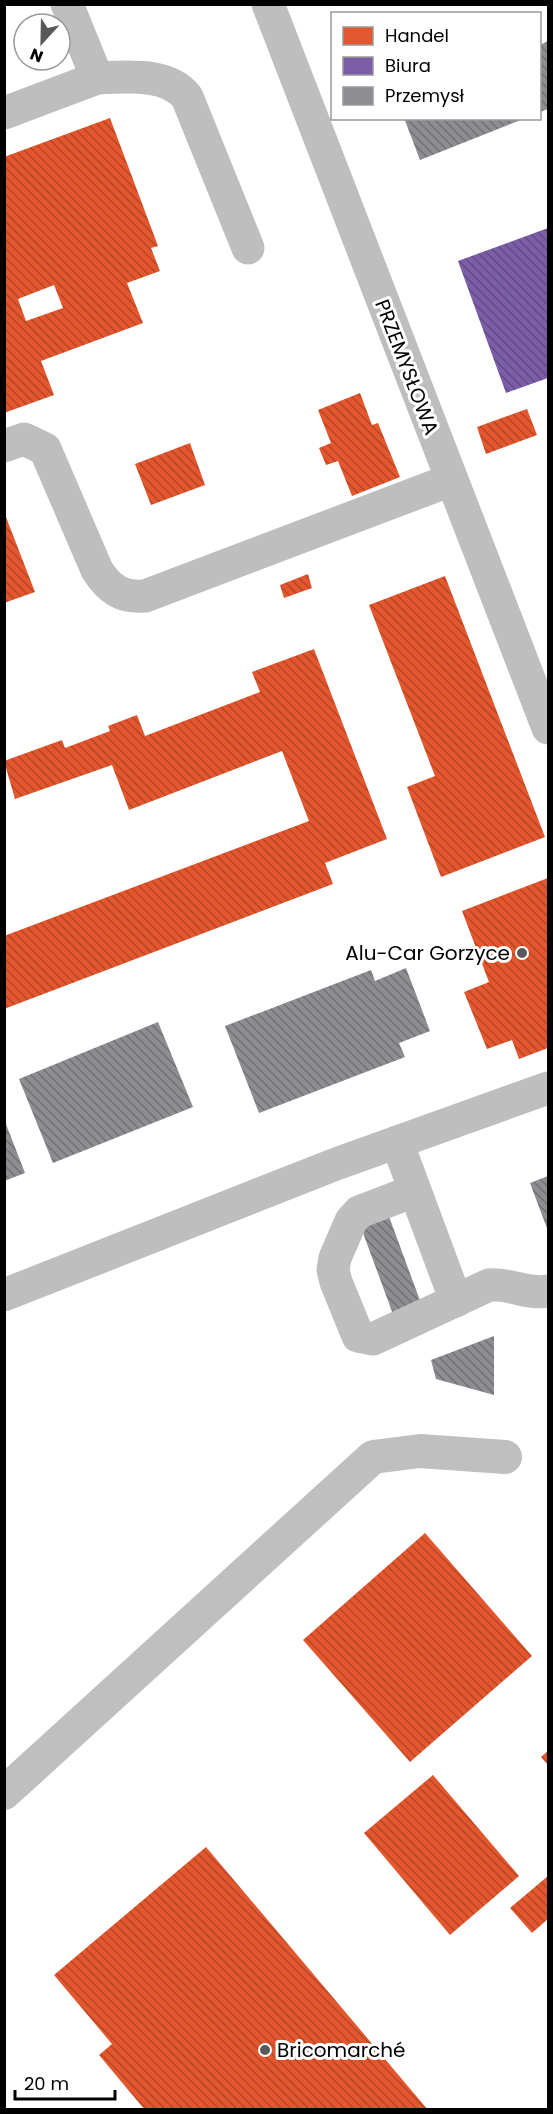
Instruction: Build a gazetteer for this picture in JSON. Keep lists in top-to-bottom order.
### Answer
{
  "streets": {
    "street": ["PRZEMYSŁOWA"]
  },
  "places": ["Alu-Car Gorzyce", "Bricomarché"],
  "legend": ["Handel", "Biura", "Przemysł"],
  "scale_bar": "20 m",
  "north": "bottom"
}
